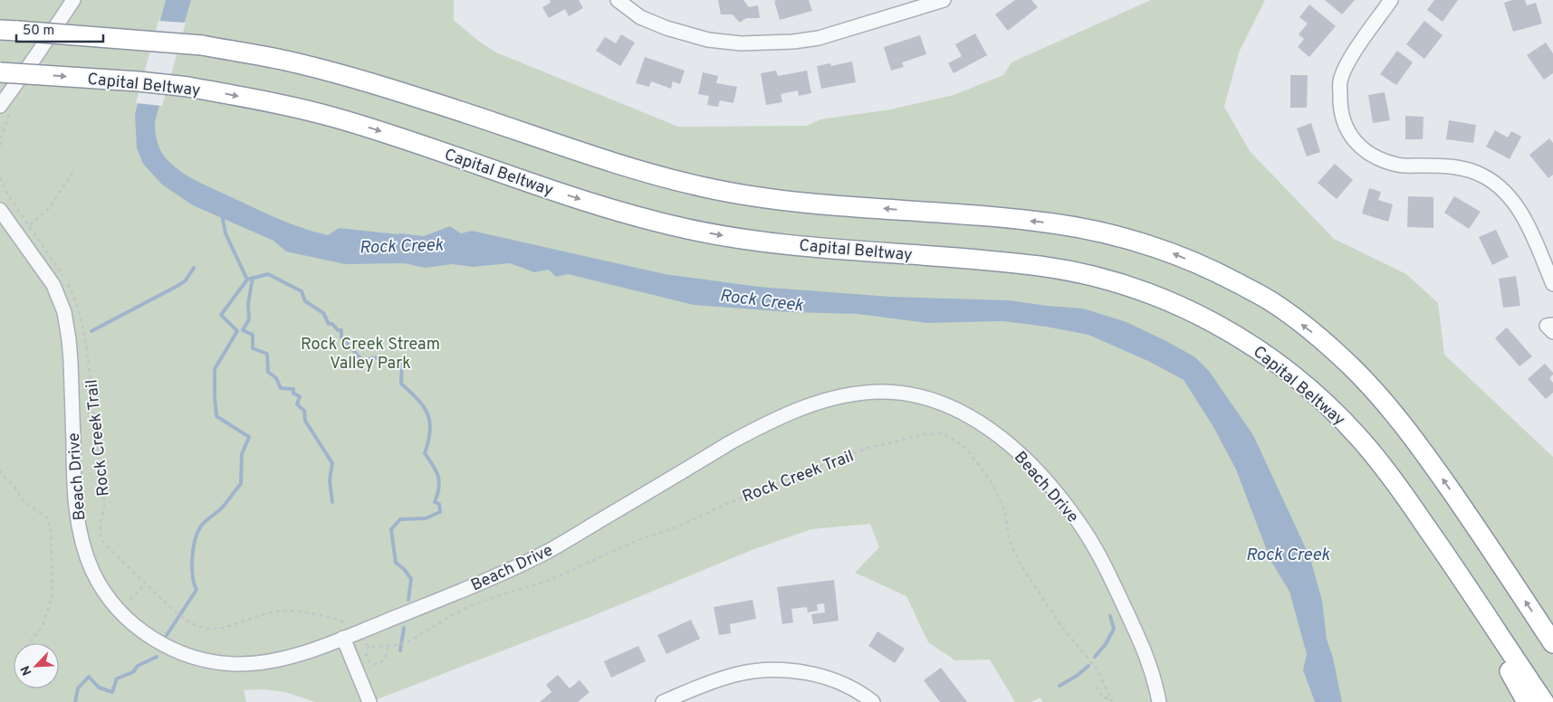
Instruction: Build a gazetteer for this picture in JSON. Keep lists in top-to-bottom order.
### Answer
{
  "streets": {
    "highway": ["Capital Beltway"],
    "street": ["Beach Drive"],
    "path": ["Rock Creek Trail"]
  },
  "crossings": [
    ["Rock Creek Trail", "Beach Drive"]
  ],
  "water": ["Rock Creek"],
  "parks": ["Rock Creek Stream Valley Park"],
  "scale_bar": "50 m",
  "north": "bottom left"
}
